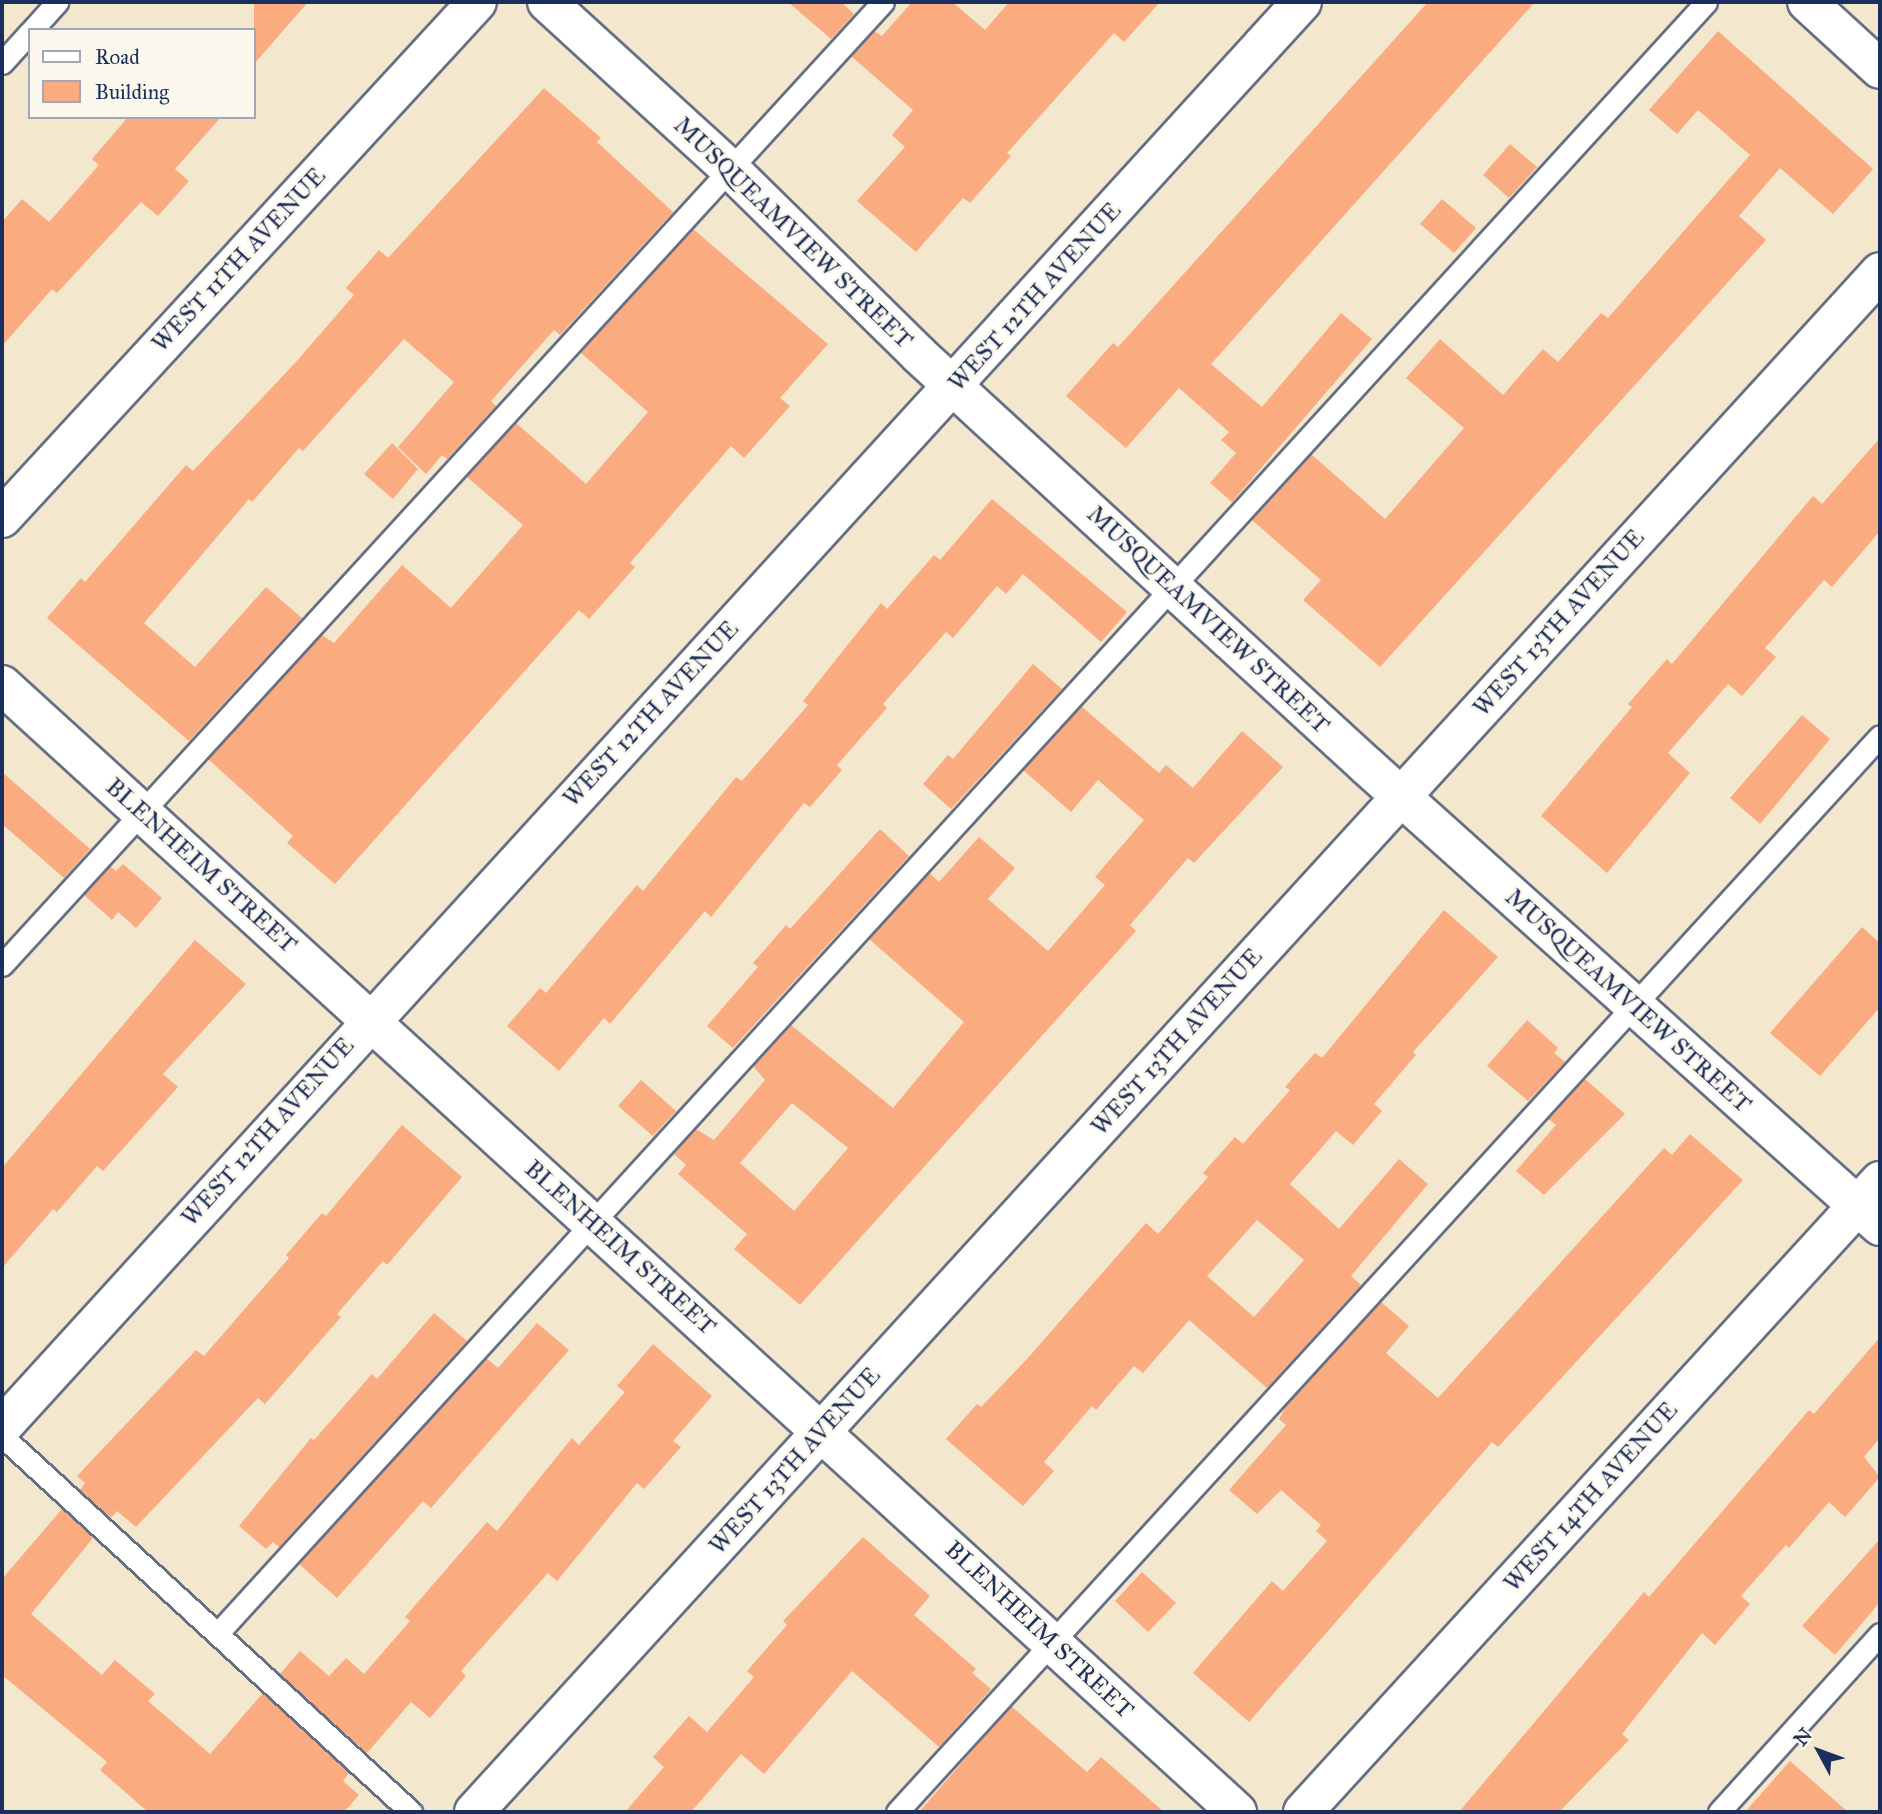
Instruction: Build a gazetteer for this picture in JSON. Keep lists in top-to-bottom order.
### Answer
{
  "streets": {
    "street": [
      "MUSQUEAMVIEW STREET",
      "WEST 11TH AVENUE",
      "WEST 12TH AVENUE",
      "WEST 13TH AVENUE",
      "BLENHEIM STREET",
      "WEST 14TH AVENUE"
    ]
  },
  "crossings": [
    ["MUSQUEAMVIEW STREET", "WEST 12TH AVENUE"],
    ["MUSQUEAMVIEW STREET", "WEST 13TH AVENUE"],
    ["MUSQUEAMVIEW STREET", "WEST 14TH AVENUE"],
    ["WEST 12TH AVENUE", "BLENHEIM STREET"],
    ["WEST 13TH AVENUE", "BLENHEIM STREET"]
  ],
  "legend": ["Road", "Building"],
  "north": "top left"
}
